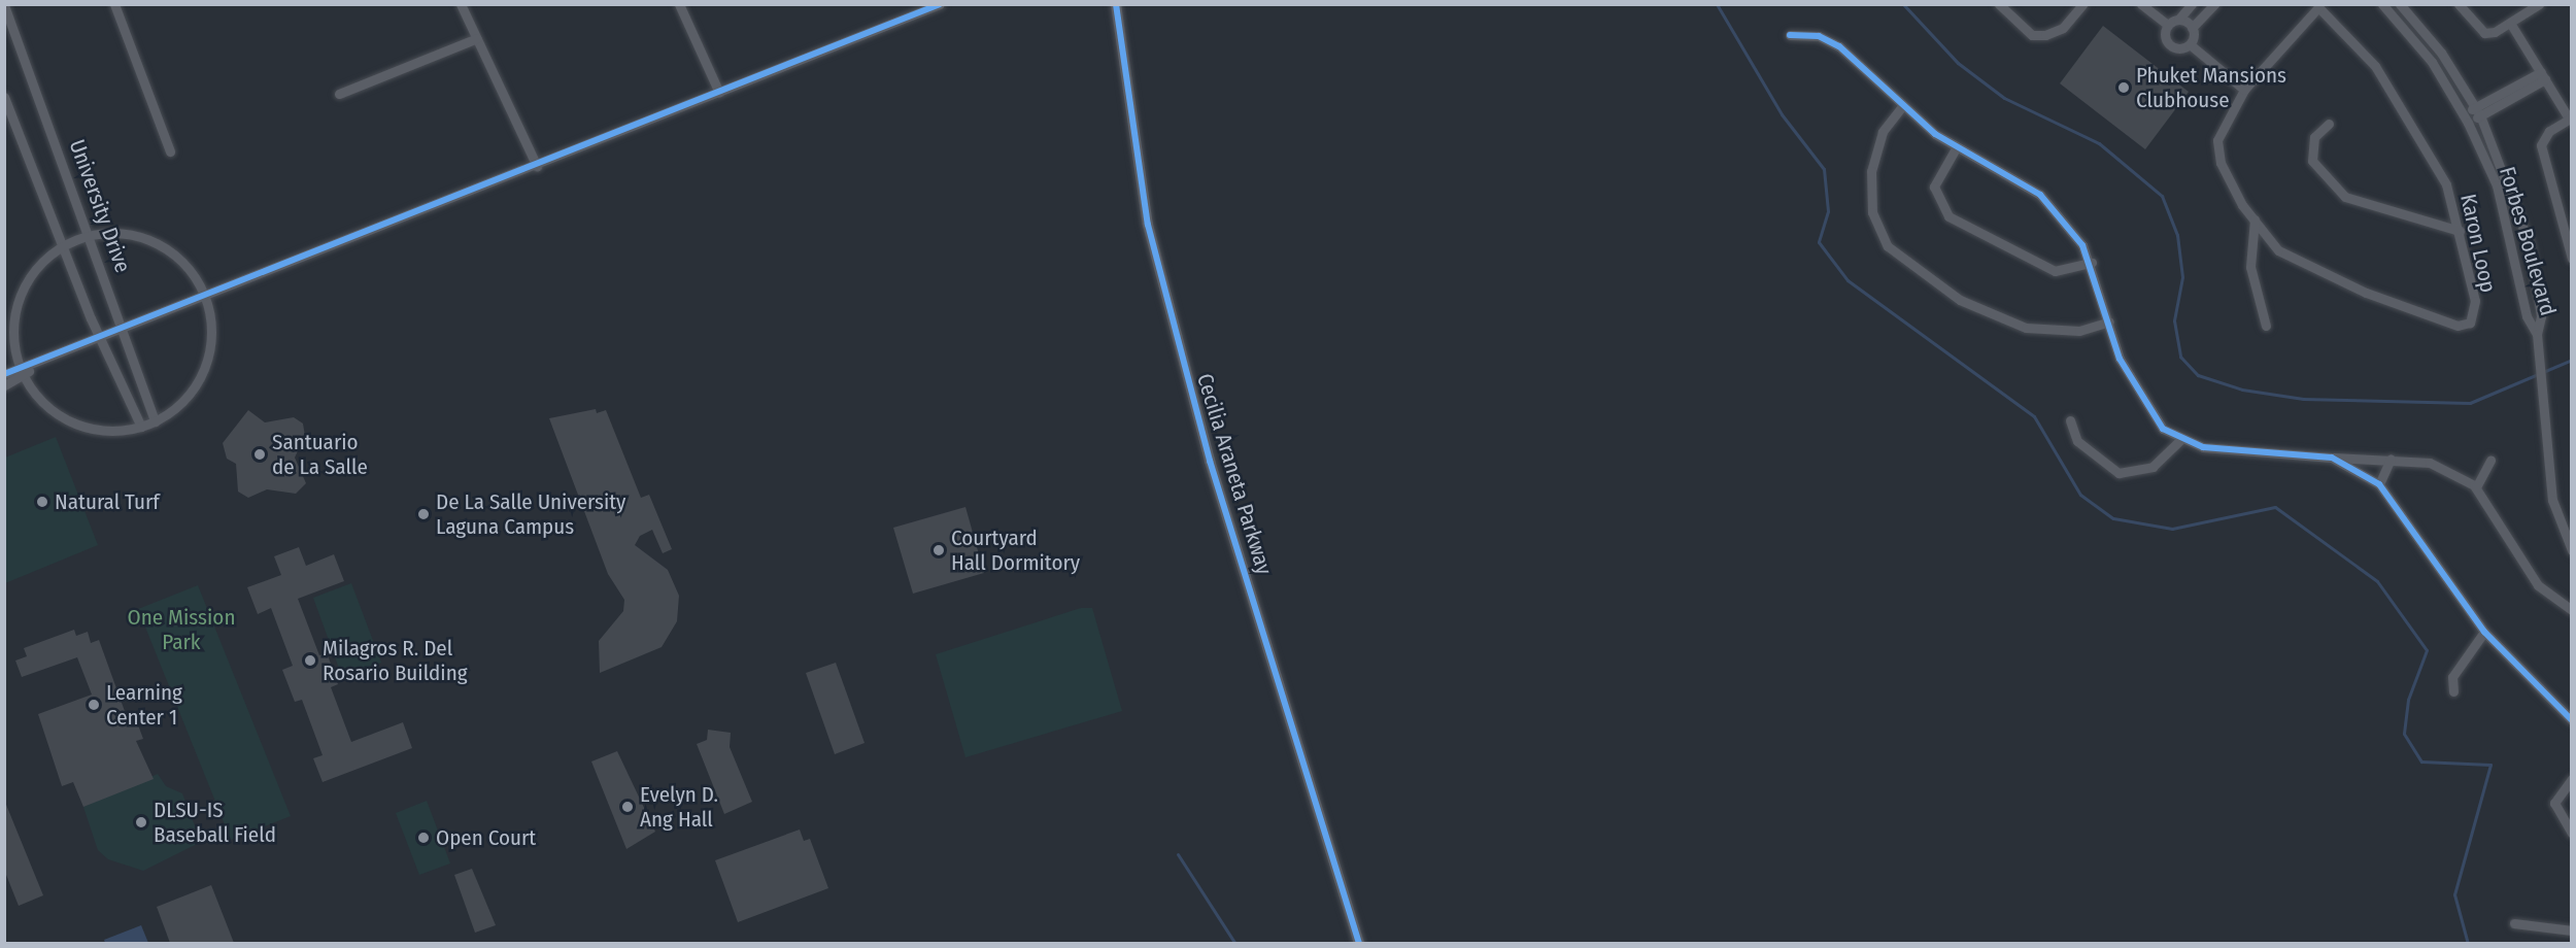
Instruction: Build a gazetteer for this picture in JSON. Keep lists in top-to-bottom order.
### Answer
{
  "streets": {
    "street": [
      "University Drive",
      "Forbes Boulevard",
      "Karon Loop",
      "Cecilia Araneta Parkway"
    ]
  },
  "parks": ["One Mission Park"],
  "places": [
    "Phuket Mansions Clubhouse",
    "Santuario de La Salle",
    "Natural Turf",
    "De La Salle University Laguna Campus",
    "Courtyard Hall Dormitory",
    "Milagros R. Del Rosario Building",
    "Learning Center 1",
    "Evelyn D. Ang Hall",
    "DLSU-IS Baseball Field",
    "Open Court"
  ]
}
